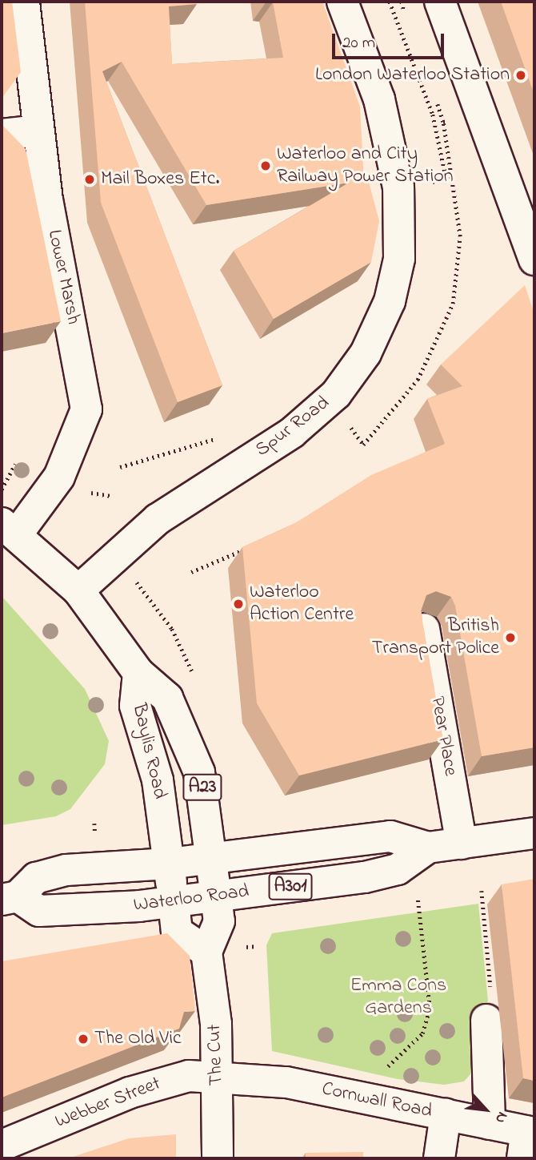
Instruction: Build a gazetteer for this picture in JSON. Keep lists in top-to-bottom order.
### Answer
{
  "streets": {
    "street": [
      "Lower Marsh",
      "Spur Road",
      "Pear Place",
      "Baylis Road",
      "A23",
      "A301",
      "Waterloo Road",
      "The Cut",
      "Cornwall Road",
      "Webber Street"
    ]
  },
  "crossings": [
    ["Lower Marsh", "Baylis Road"],
    ["Spur Road", "Baylis Road"],
    ["Pear Place", "Waterloo Road"],
    ["Baylis Road", "Waterloo Road"],
    ["Baylis Road", "The Cut"],
    ["Waterloo Road", "The Cut"],
    ["The Cut", "Cornwall Road"],
    ["The Cut", "Webber Street"],
    ["Cornwall Road", "Webber Street"]
  ],
  "parks": ["Emma Cons Gardens"],
  "places": [
    "London Waterloo Station",
    "Waterloo and City Railway Power Station",
    "Mail Boxes Etc.",
    "Waterloo Action Centre",
    "British Transport Police",
    "The Old Vic"
  ],
  "scale_bar": "20 m",
  "north": "bottom right"
}
